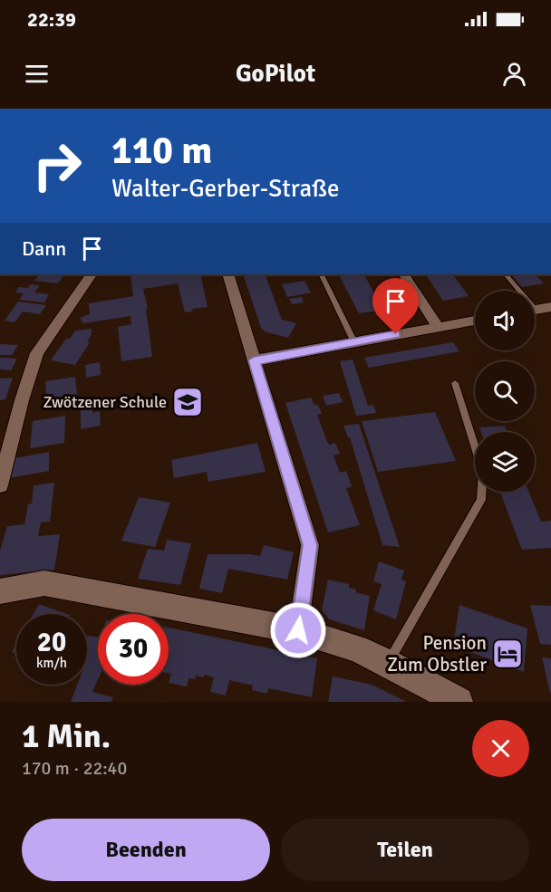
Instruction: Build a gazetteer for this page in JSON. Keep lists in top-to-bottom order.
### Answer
{
  "places": {
    "school or university": ["Zwötzener Schule"],
    "hotel": ["Pension Zum Obstler"]
  },
  "page": {
    "status": "22:39",
    "header": "GoPilot",
    "turn": ["110 m", "Walter-Gerber-Straße"],
    "then": "Dann",
    "speed": "20 km/h",
    "limit": "30",
    "heading": ["1 Min.", "170 m · 22:40"],
    "buttons": ["Beenden", "Teilen"]
  }
}
